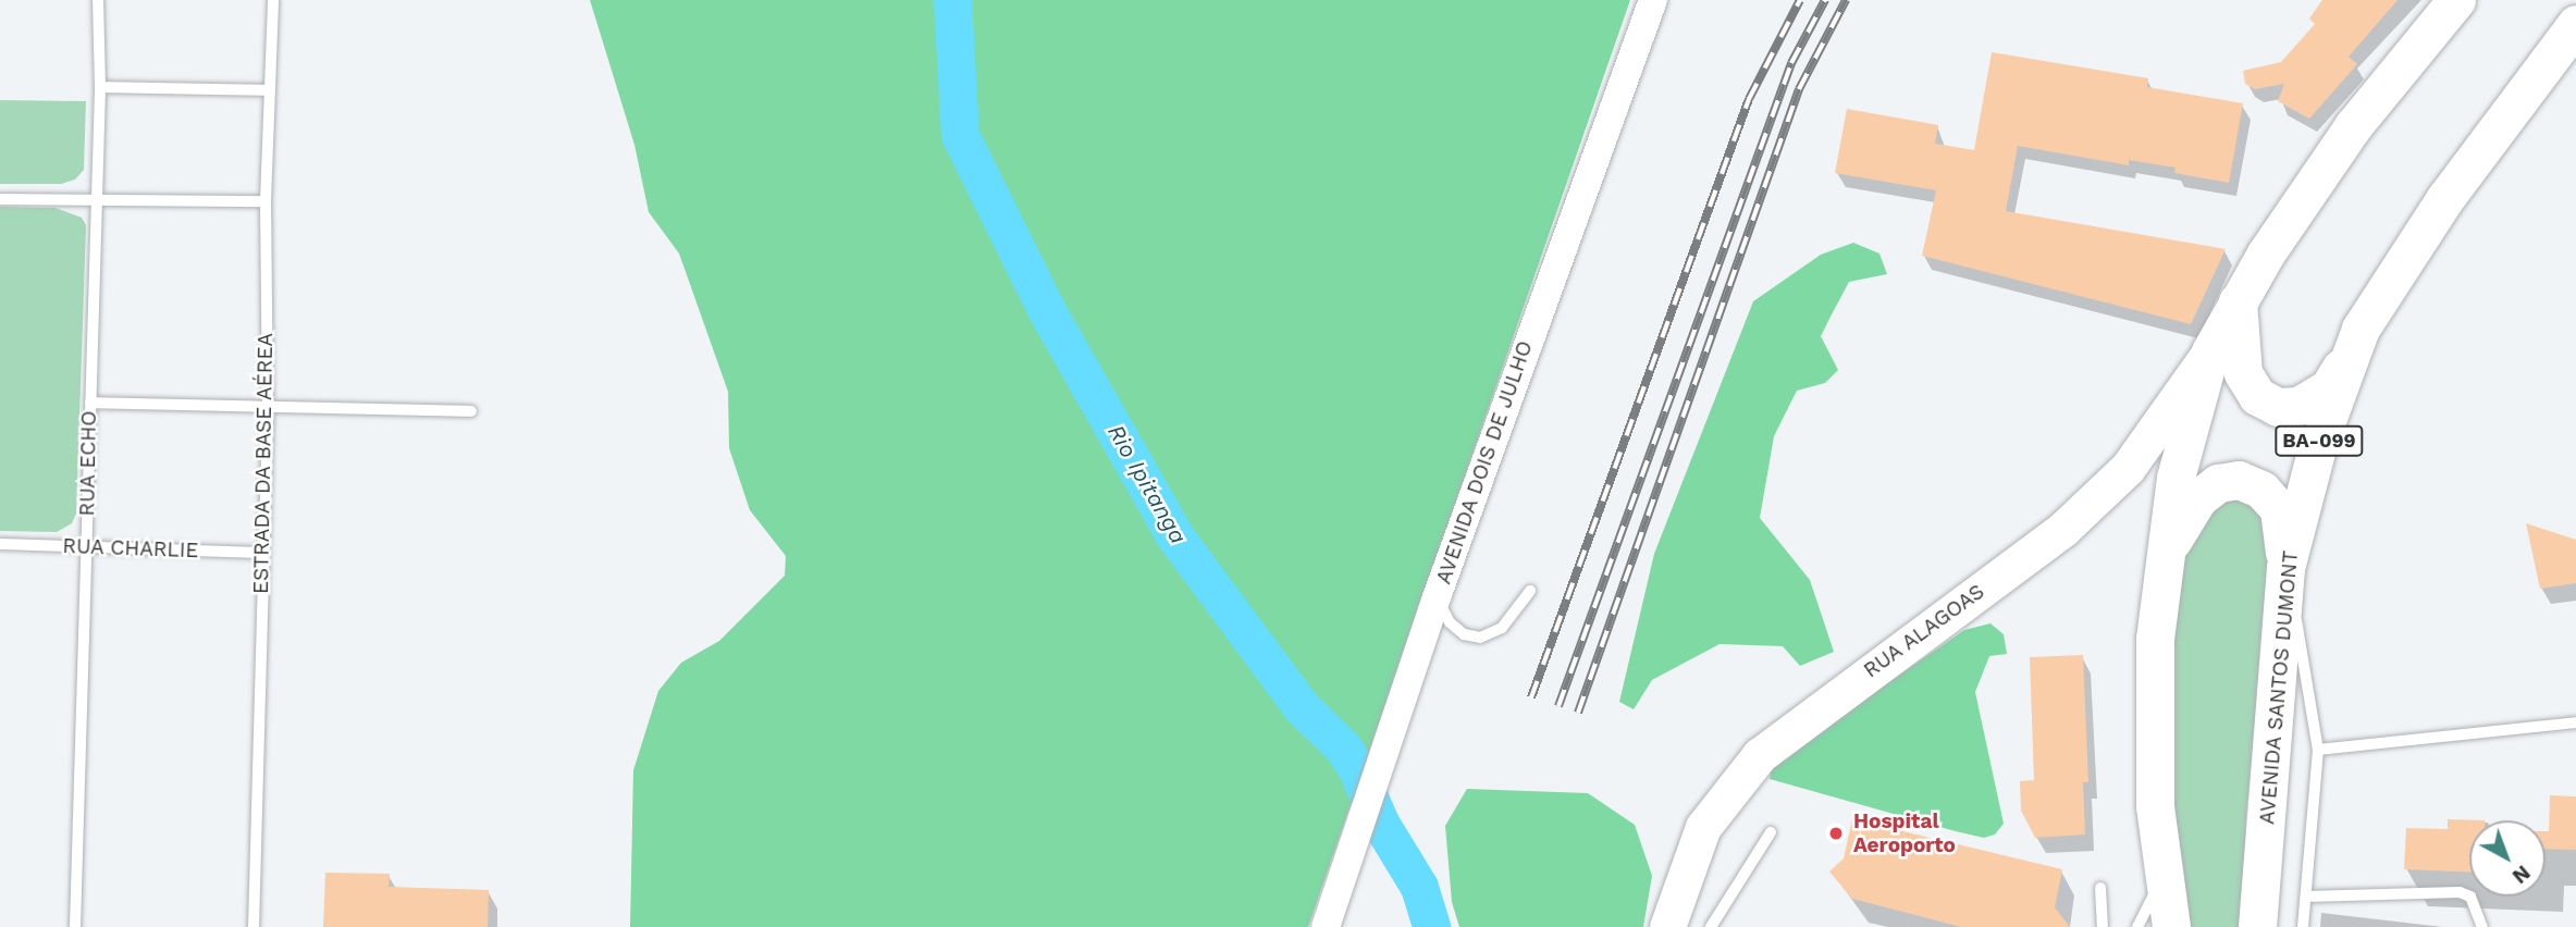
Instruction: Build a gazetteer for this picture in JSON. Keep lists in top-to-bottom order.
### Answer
{
  "streets": {
    "highway": ["BA-099", "AVENIDA SANTOS DUMONT"],
    "main road": ["RUA ALAGOAS"],
    "street": ["AVENIDA DOIS DE JULHO"],
    "lane": ["RUA ECHO", "ESTRADA DA BASE AÉREA", "RUA CHARLIE"]
  },
  "crossings": [
    ["RUA ECHO", "RUA CHARLIE"],
    ["ESTRADA DA BASE AÉREA", "RUA CHARLIE"]
  ],
  "water": ["Rio Ipitanga"],
  "places": ["Hospital Aeroporto"],
  "north": "bottom right"
}
